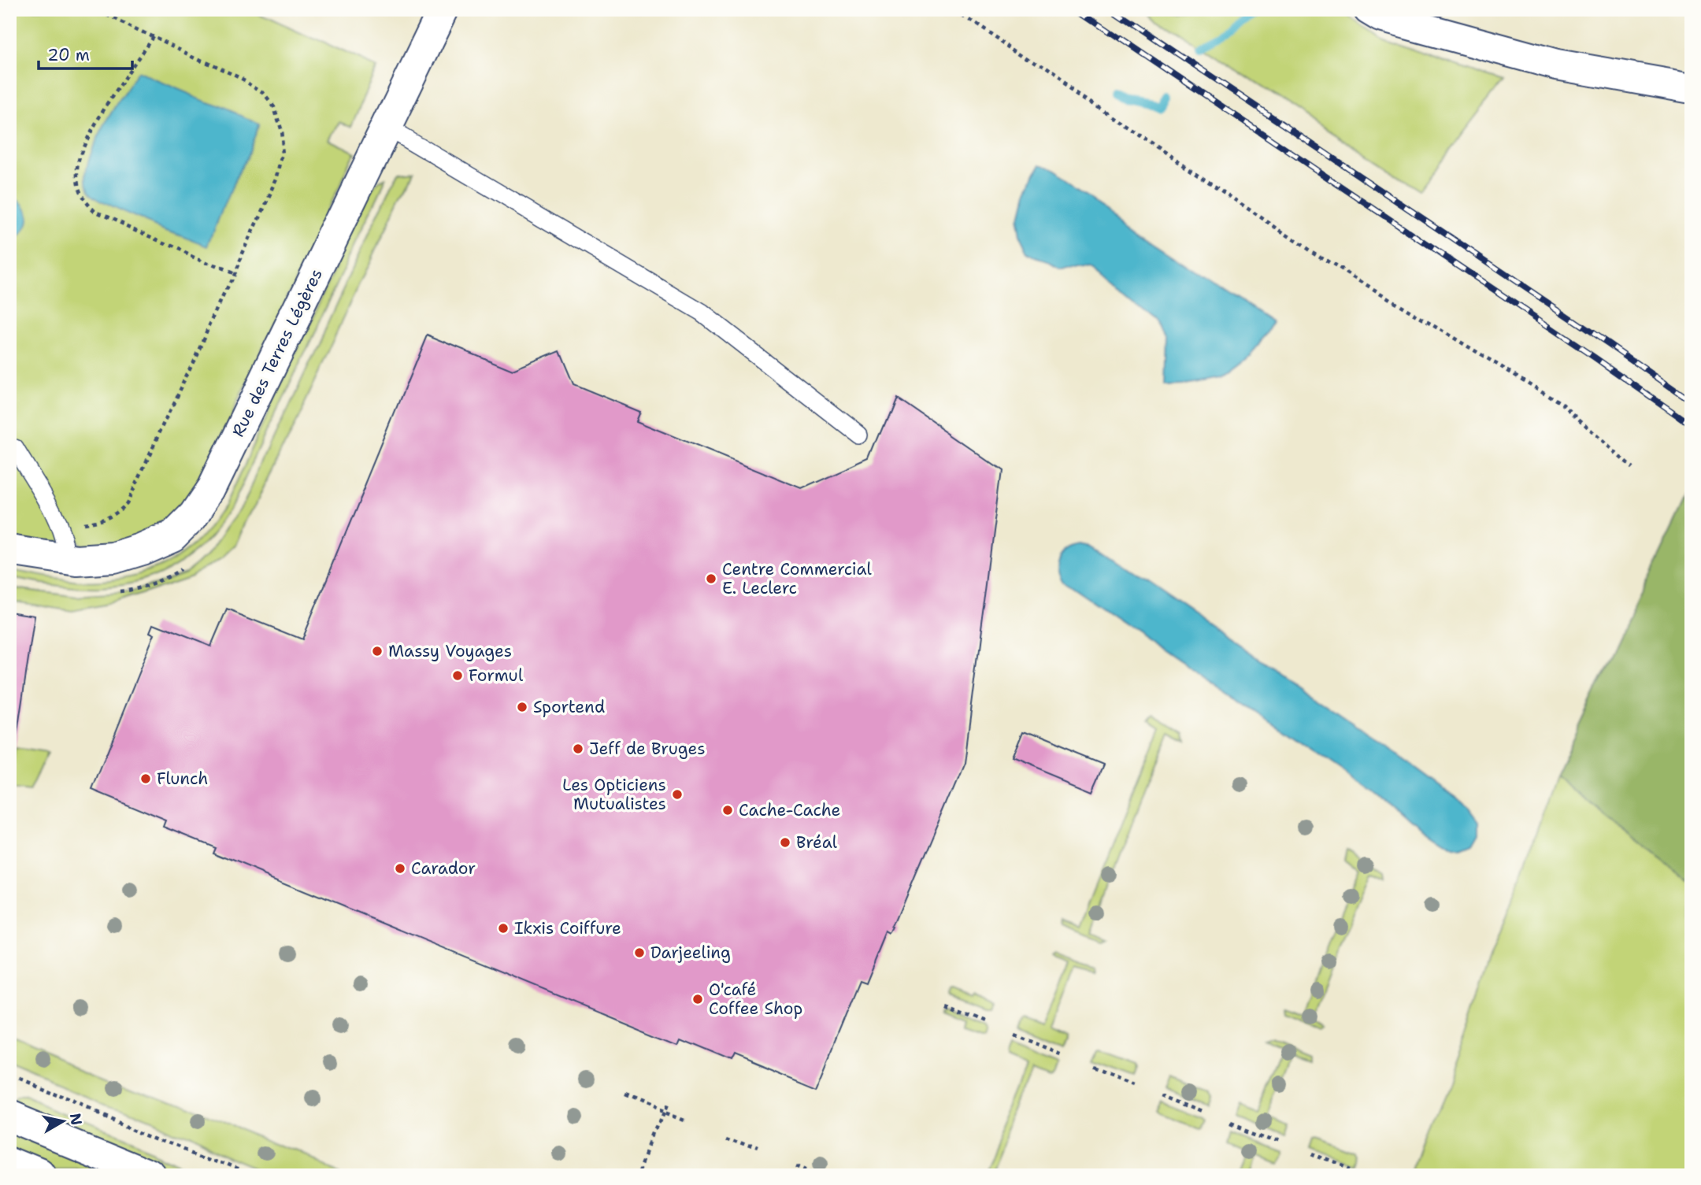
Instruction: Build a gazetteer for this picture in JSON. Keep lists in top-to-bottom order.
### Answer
{
  "streets": {
    "street": ["Rue des Terres Légères"]
  },
  "places": [
    "Centre Commercial E. Leclerc",
    "Massy Voyages",
    "Formul",
    "Sportend",
    "Jeff de Bruges",
    "Flunch",
    "Les Opticiens Mutualistes",
    "Cache-Cache",
    "Bréal",
    "Carador",
    "Ikxis Coiffure",
    "Darjeeling",
    "O'café Coffee Shop"
  ],
  "scale_bar": "20 m",
  "north": "right"
}
